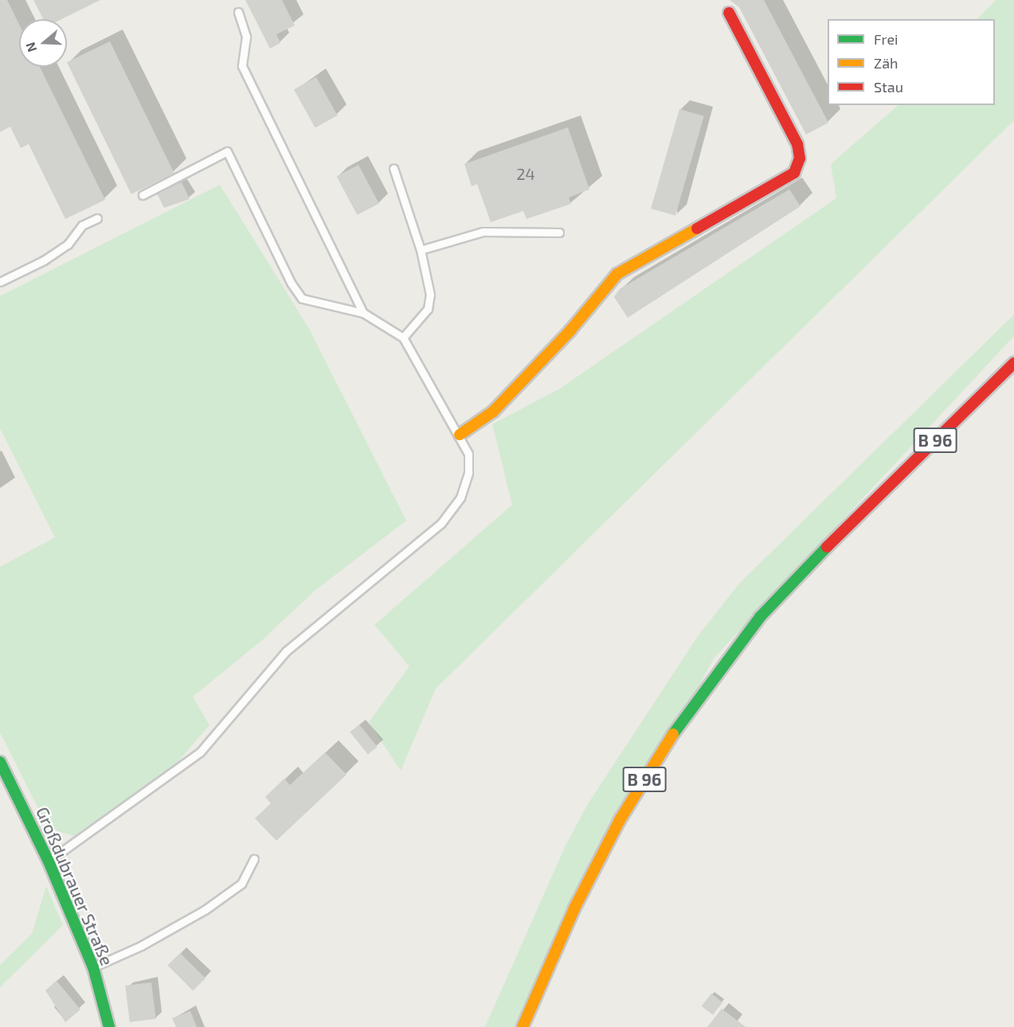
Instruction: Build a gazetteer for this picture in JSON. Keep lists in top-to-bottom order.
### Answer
{
  "streets": {
    "main road": ["B 96", "Großdubrauer Straße"]
  },
  "house_numbers": ["24"],
  "legend": ["Frei", "Zäh", "Stau"],
  "north": "left"
}
